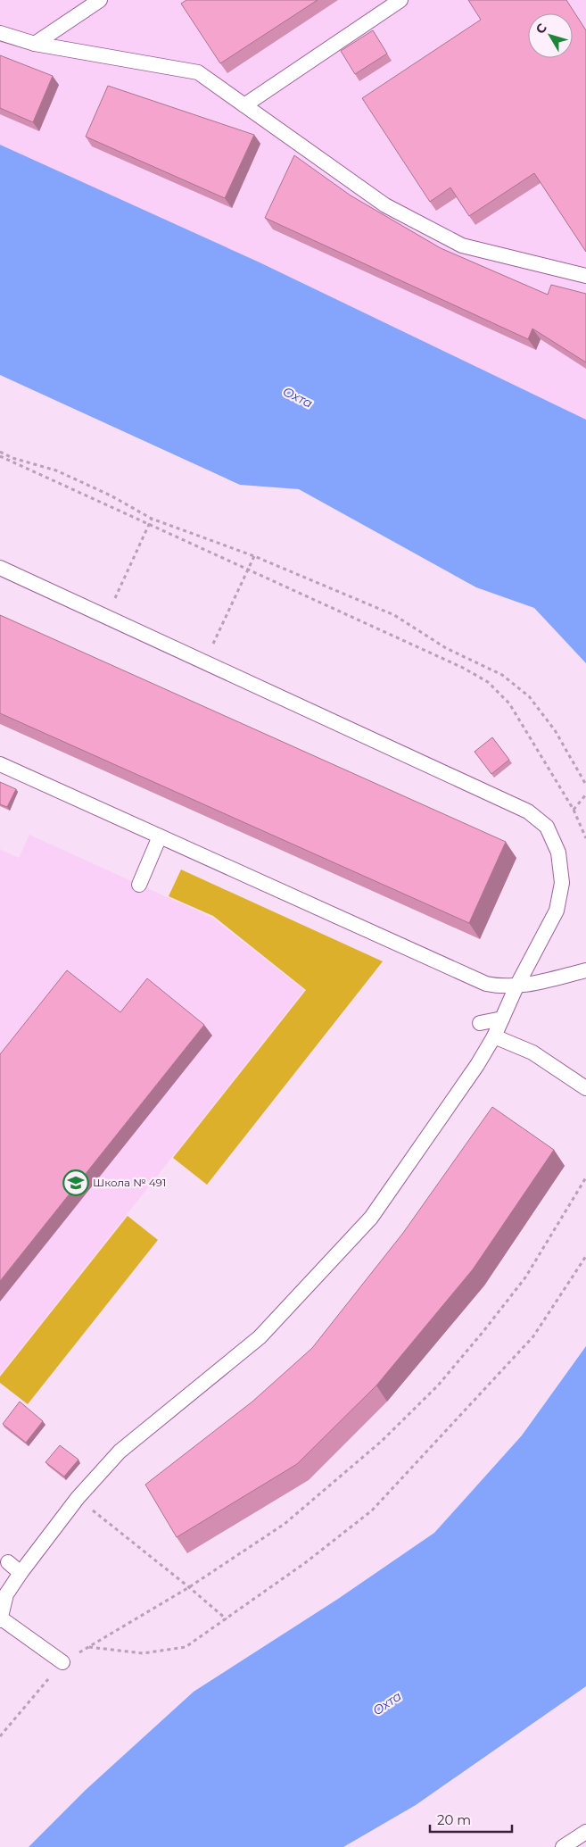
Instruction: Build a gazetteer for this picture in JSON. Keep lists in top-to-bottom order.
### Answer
{
  "water": ["Охта"],
  "places": {
    "school or university": ["Школа № 491"]
  },
  "scale_bar": "20 m",
  "north": "top left"
}
